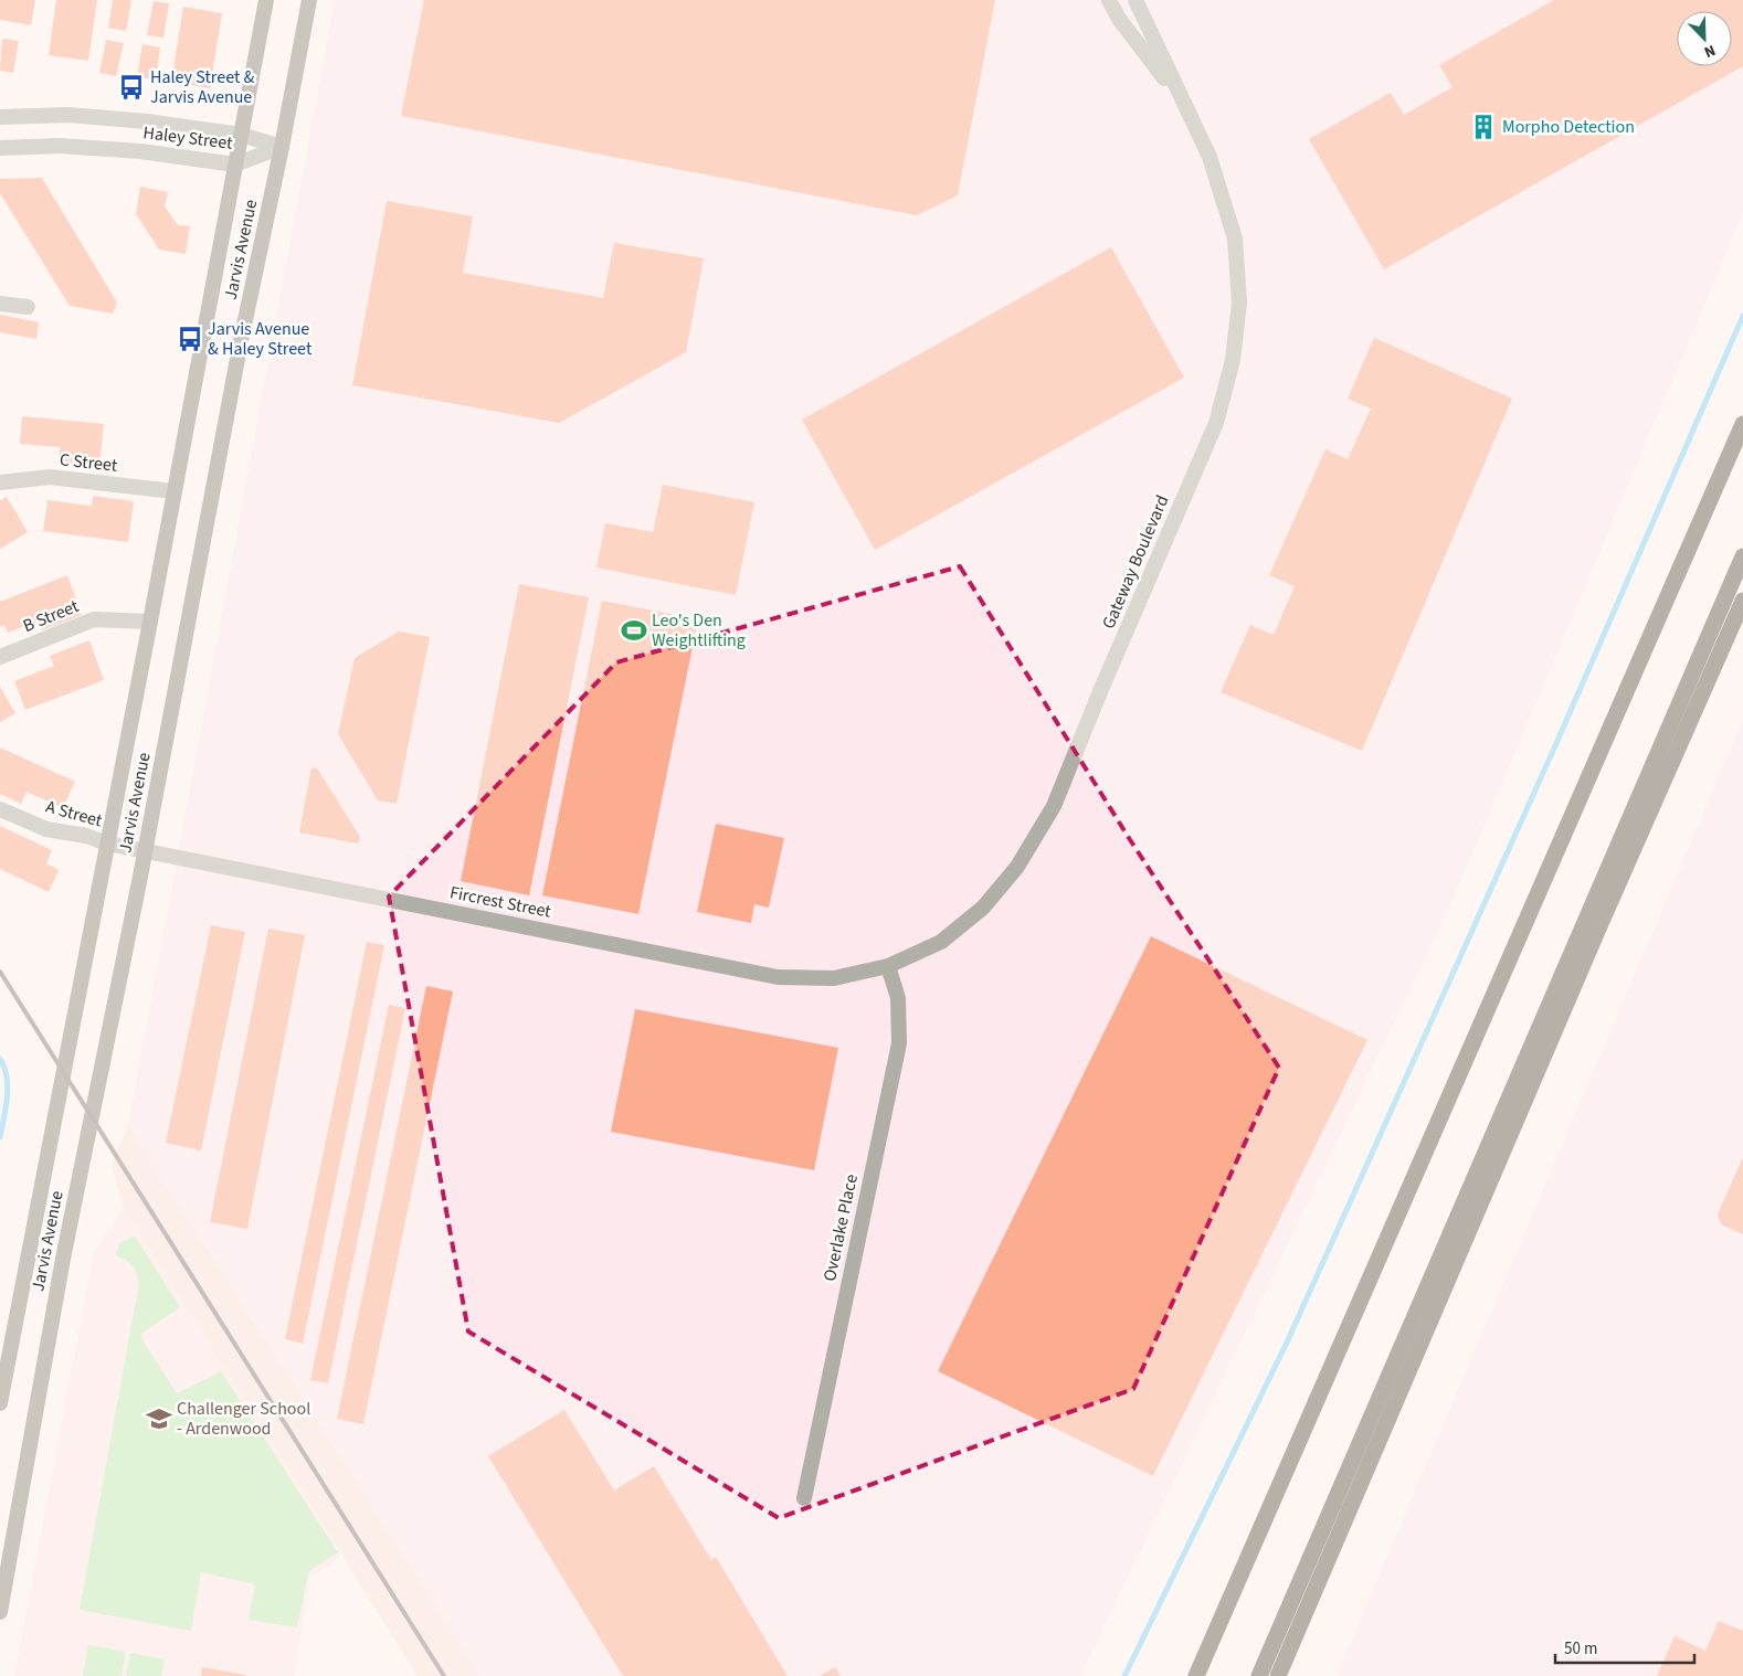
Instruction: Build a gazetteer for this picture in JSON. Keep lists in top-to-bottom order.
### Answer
{
  "streets": {
    "main road": ["Jarvis Avenue"],
    "street": [
      "Haley Street",
      "C Street",
      "Gateway Boulevard",
      "B Street",
      "A Street",
      "Fircrest Street",
      "Overlake Place"
    ]
  },
  "crossings": [
    ["Haley Street", "Jarvis Avenue"],
    ["Jarvis Avenue", "C Street"],
    ["Jarvis Avenue", "B Street"],
    ["Jarvis Avenue", "A Street"],
    ["Jarvis Avenue", "Fircrest Street"],
    ["Gateway Boulevard", "Fircrest Street"],
    ["Gateway Boulevard", "Overlake Place"],
    ["A Street", "Fircrest Street"],
    ["Fircrest Street", "Overlake Place"]
  ],
  "places": {
    "bus stop": ["Haley Street & Jarvis Avenue", "Jarvis Avenue & Haley Street"],
    "building": ["Morpho Detection"],
    "sports": ["Leo's Den Weightlifting"],
    "school or university": ["Challenger School - Ardenwood"]
  },
  "scale_bar": "50 m",
  "north": "bottom right"
}
